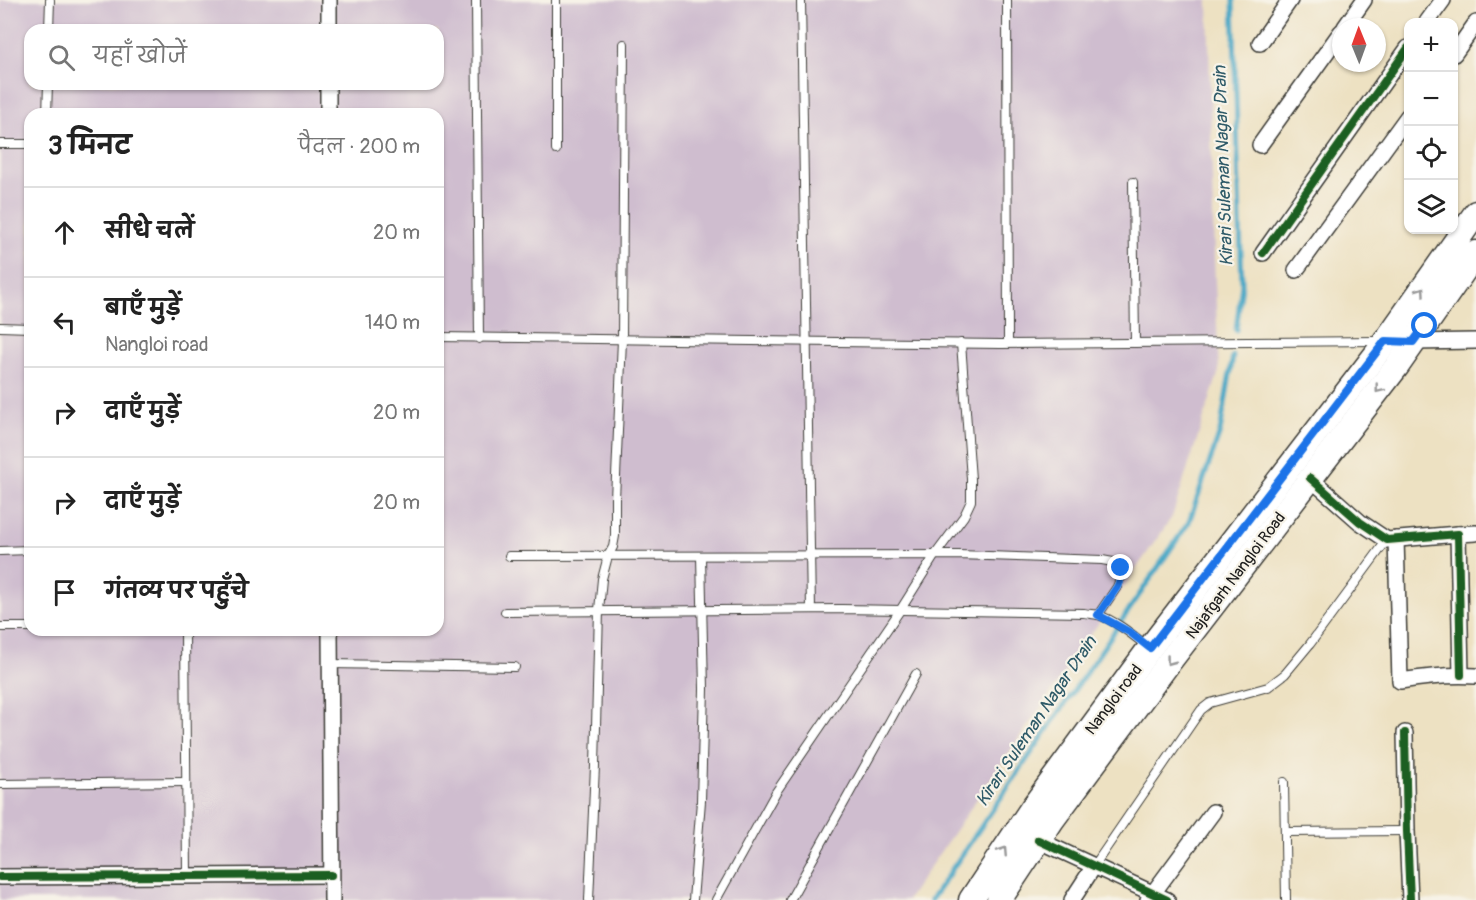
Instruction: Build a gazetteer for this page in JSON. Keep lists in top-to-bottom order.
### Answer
{
  "streets": {
    "main road": ["Najafgarh Nangloi Road", "Nangloi road"]
  },
  "crossings": [
    ["Najafgarh Nangloi Road", "Nangloi road"]
  ],
  "one_way": ["Najafgarh Nangloi Road", "Nangloi road"],
  "water": ["Kirari Suleman Nagar Drain"],
  "north": "top",
  "page": {
    "map_buttons": ["+", "−"],
    "search": "यहाँ खोजें",
    "heading": ["3 मिनट", "पैदल · 200 m"],
    "list": [
      ["सीधे चलें", "20 m"],
      ["बाएँ मुड़ें", "Nangloi road", "140 m"],
      ["दाएँ मुड़ें", "20 m"],
      ["दाएँ मुड़ें", "20 m"],
      "गंतव्य पर पहुँचे"
    ]
  }
}
